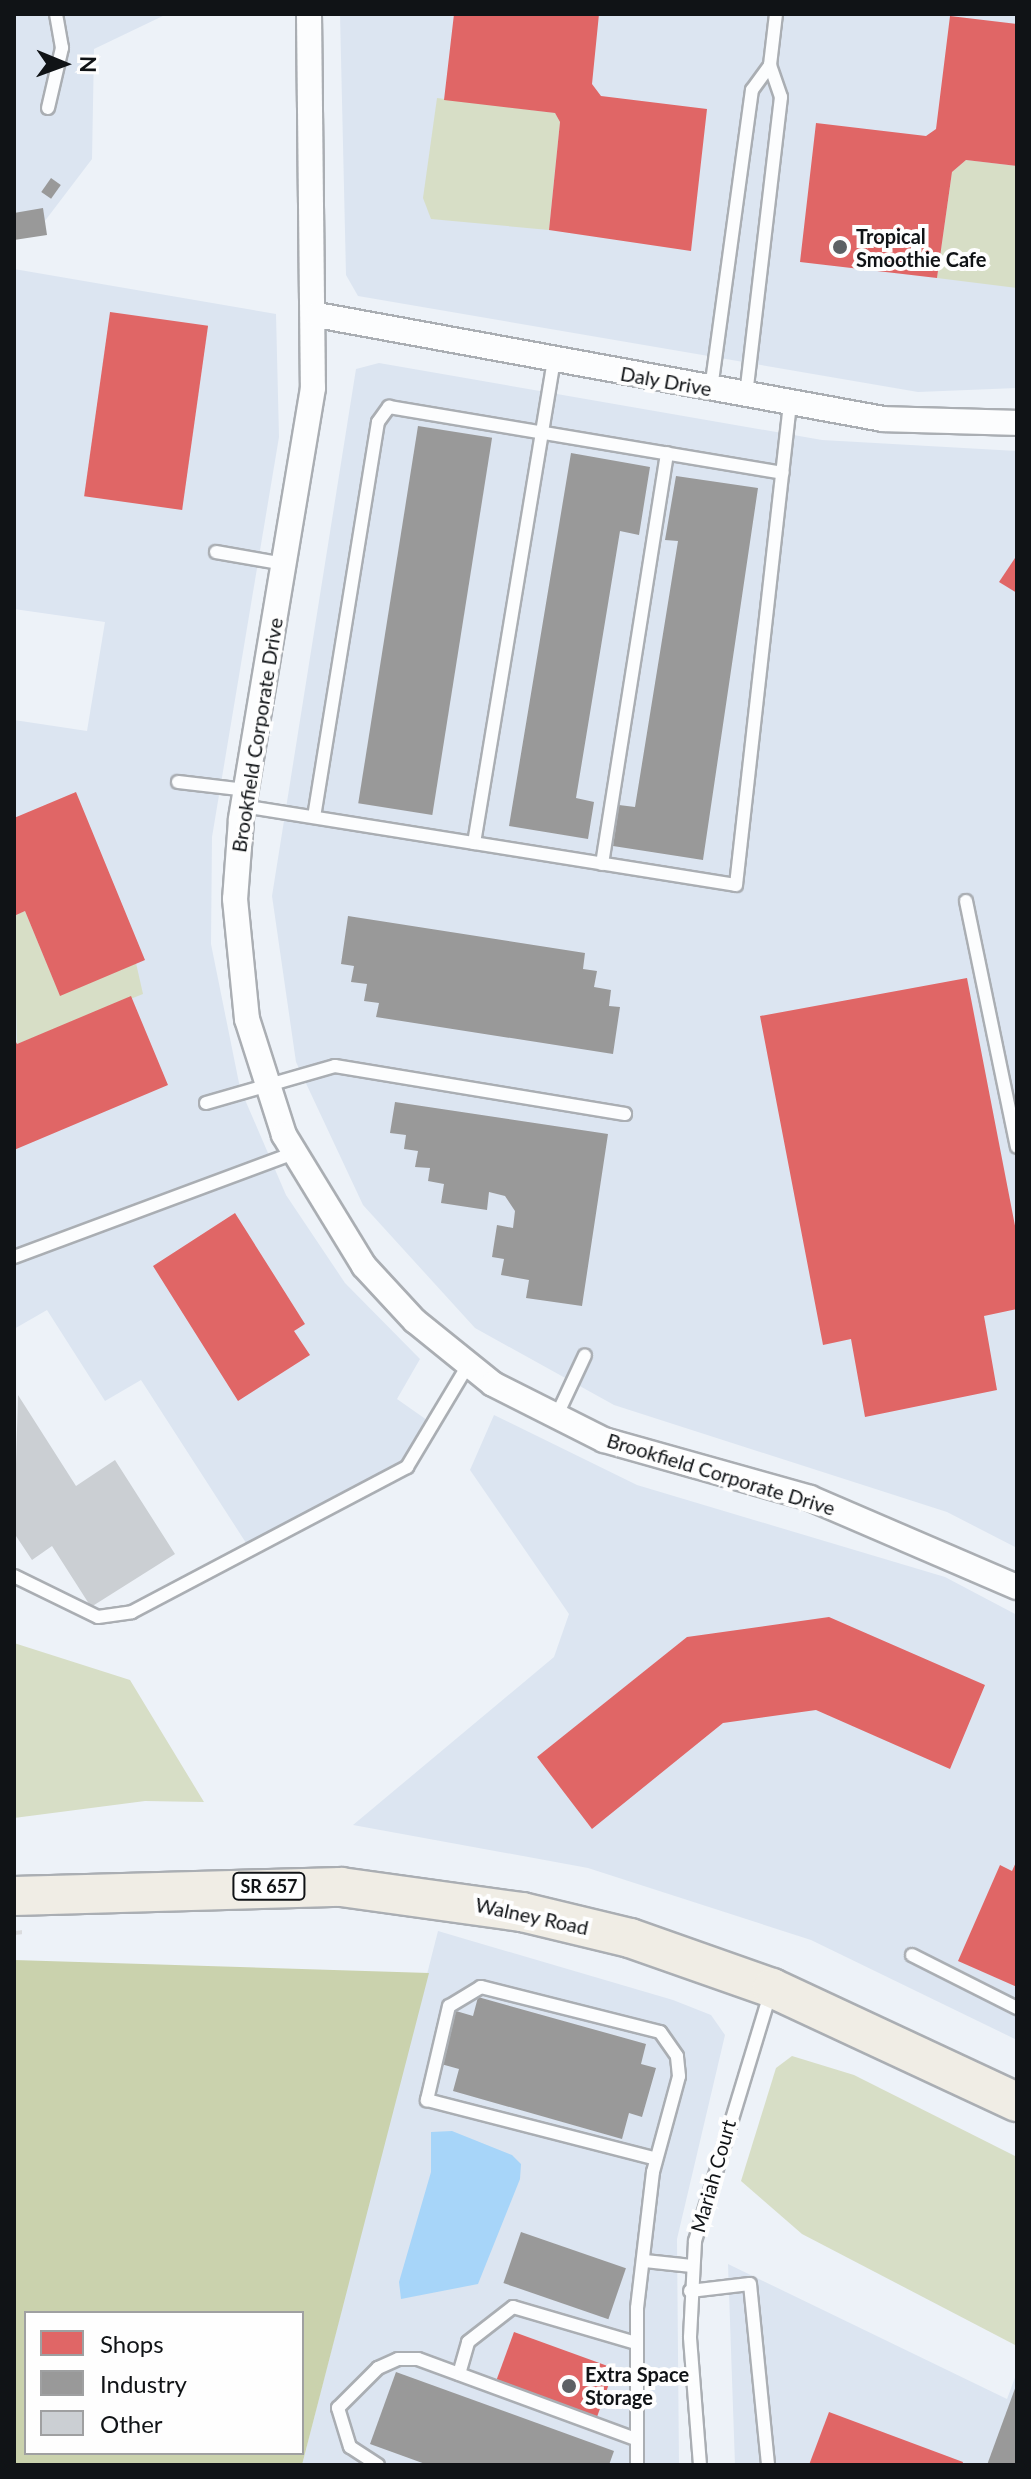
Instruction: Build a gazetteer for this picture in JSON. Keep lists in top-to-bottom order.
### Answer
{
  "streets": {
    "main road": ["SR 657", "Walney Road"],
    "street": ["Daly Drive", "Brookfield Corporate Drive"],
    "lane": ["Mariah Court"]
  },
  "crossings": [
    ["Daly Drive", "Brookfield Corporate Drive"],
    ["Walney Road", "Mariah Court"]
  ],
  "places": ["Tropical Smoothie Cafe", "Extra Space Storage"],
  "legend": ["Shops", "Industry", "Other"],
  "north": "right"
}
